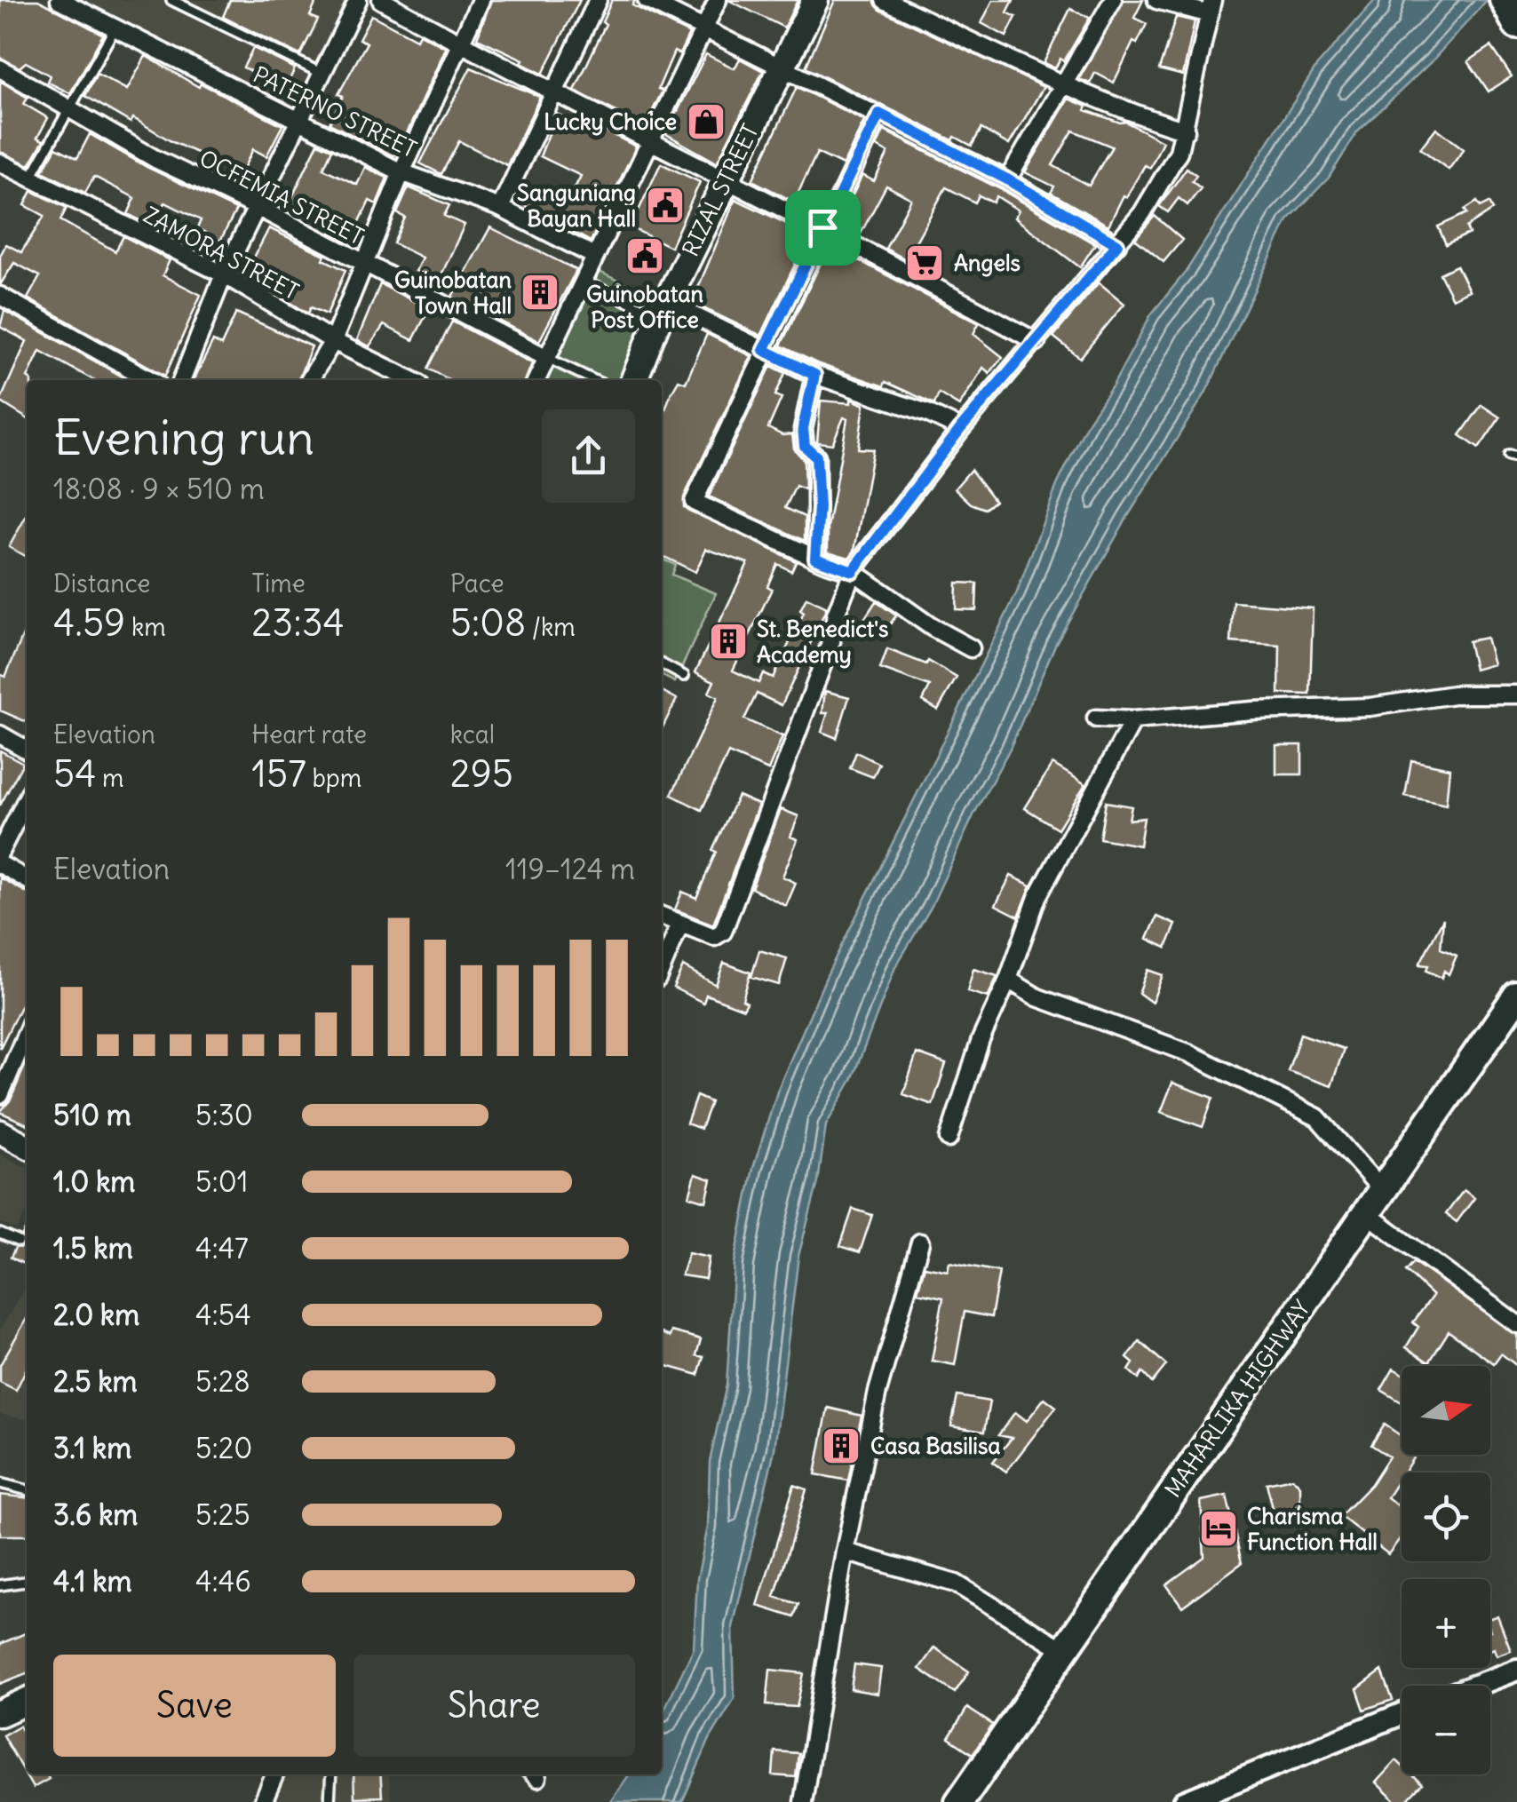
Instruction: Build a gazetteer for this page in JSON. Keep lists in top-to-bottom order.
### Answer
{
  "streets": {
    "highway": ["MAHARLIKA HIGHWAY"],
    "main road": ["RIZAL STREET"],
    "street": ["PATERNO STREET", "OCFEMIA STREET", "ZAMORA STREET"]
  },
  "places": {
    "shop": ["Lucky Choice"],
    "public building": ["Sanguniang Bayan Hall", "Guinobatan Post Office"],
    "supermarket": ["Angels"],
    "building": ["Guinobatan Town Hall", "St. Benedict's Academy", "Casa Basilisa"],
    "hotel": ["Charisma Function Hall"]
  },
  "north": "right",
  "page": {
    "heading": ["Evening run", "18:08 · 9 × 510 m"],
    "stats": [
      ["Distance", "4.59 km"],
      ["Time", "23:34"],
      ["Pace", "5:08 /km"],
      ["Elevation", "54 m"],
      ["Heart rate", "157 bpm"],
      ["kcal", "295"]
    ],
    "chart": ["Elevation", "119–124 m"],
    "list": [
      {
        "name": "510 m",
        "note": "5:30"
      },
      {
        "name": "1.0 km",
        "note": "5:01"
      },
      {
        "name": "1.5 km",
        "note": "4:47"
      },
      {
        "name": "2.0 km",
        "note": "4:54"
      },
      {
        "name": "2.5 km",
        "note": "5:28"
      },
      {
        "name": "3.1 km",
        "note": "5:20"
      },
      {
        "name": "3.6 km",
        "note": "5:25"
      },
      {
        "name": "4.1 km",
        "note": "4:46"
      }
    ],
    "map_buttons": ["+", "−"],
    "buttons": ["Save", "Share"]
  }
}
